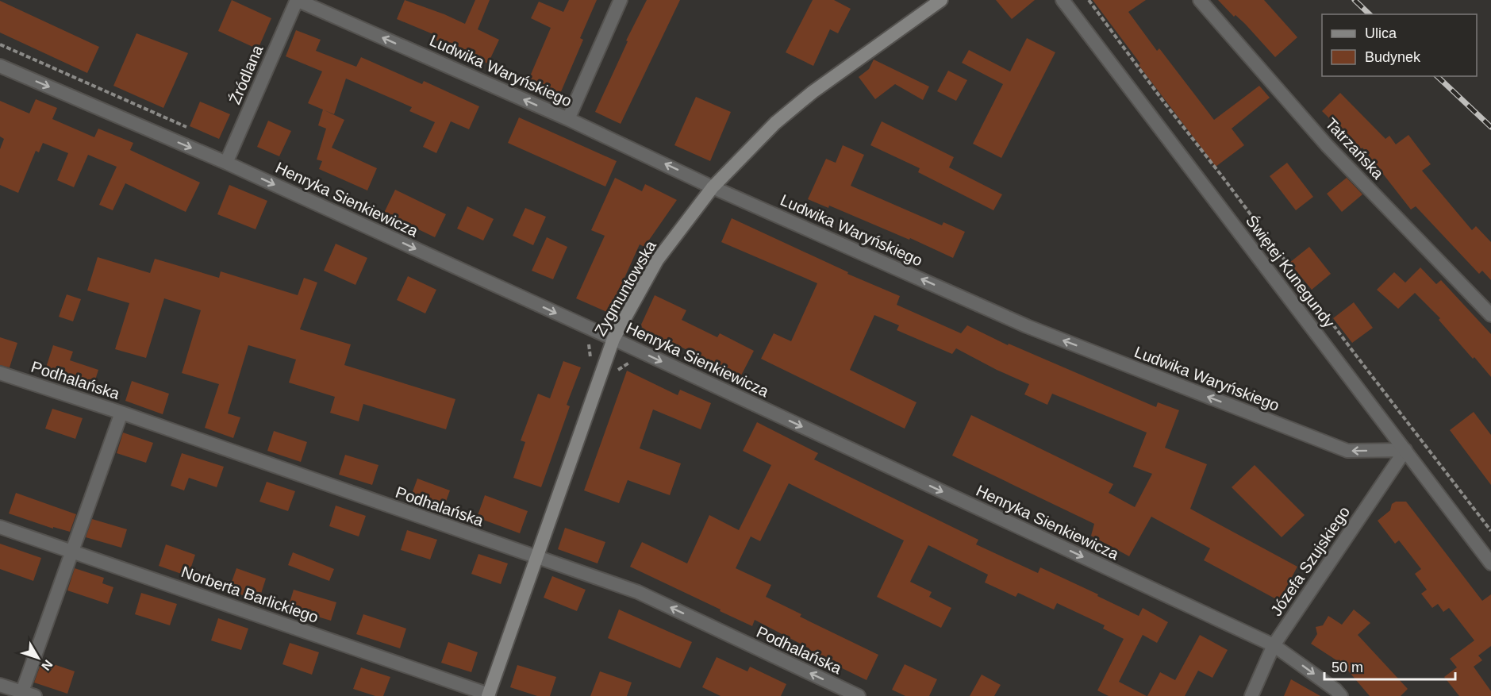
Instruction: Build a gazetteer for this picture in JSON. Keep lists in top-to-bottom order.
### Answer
{
  "streets": {
    "main road": ["Zygmuntowska"],
    "street": [
      "Ludwika Waryńskiego",
      "Źródlana",
      "Tatrzańska",
      "Henryka Sienkiewicza",
      "Świętej Kunegundy",
      "Podhalańska",
      "Józefa Szujskiego",
      "Norberta Barlickiego"
    ]
  },
  "crossings": [
    ["Ludwika Waryńskiego", "Źródlana"],
    ["Ludwika Waryńskiego", "Świętej Kunegundy"],
    ["Ludwika Waryńskiego", "Zygmuntowska"],
    ["Ludwika Waryńskiego", "Józefa Szujskiego"],
    ["Źródlana", "Henryka Sienkiewicza"],
    ["Henryka Sienkiewicza", "Zygmuntowska"],
    ["Henryka Sienkiewicza", "Józefa Szujskiego"],
    ["Świętej Kunegundy", "Józefa Szujskiego"],
    ["Zygmuntowska", "Podhalańska"],
    ["Zygmuntowska", "Norberta Barlickiego"]
  ],
  "one_way": ["Ludwika Waryńskiego", "Henryka Sienkiewicza", "Podhalańska"],
  "legend": ["Ulica", "Budynek"],
  "scale_bar": "50 m",
  "north": "bottom right"
}
